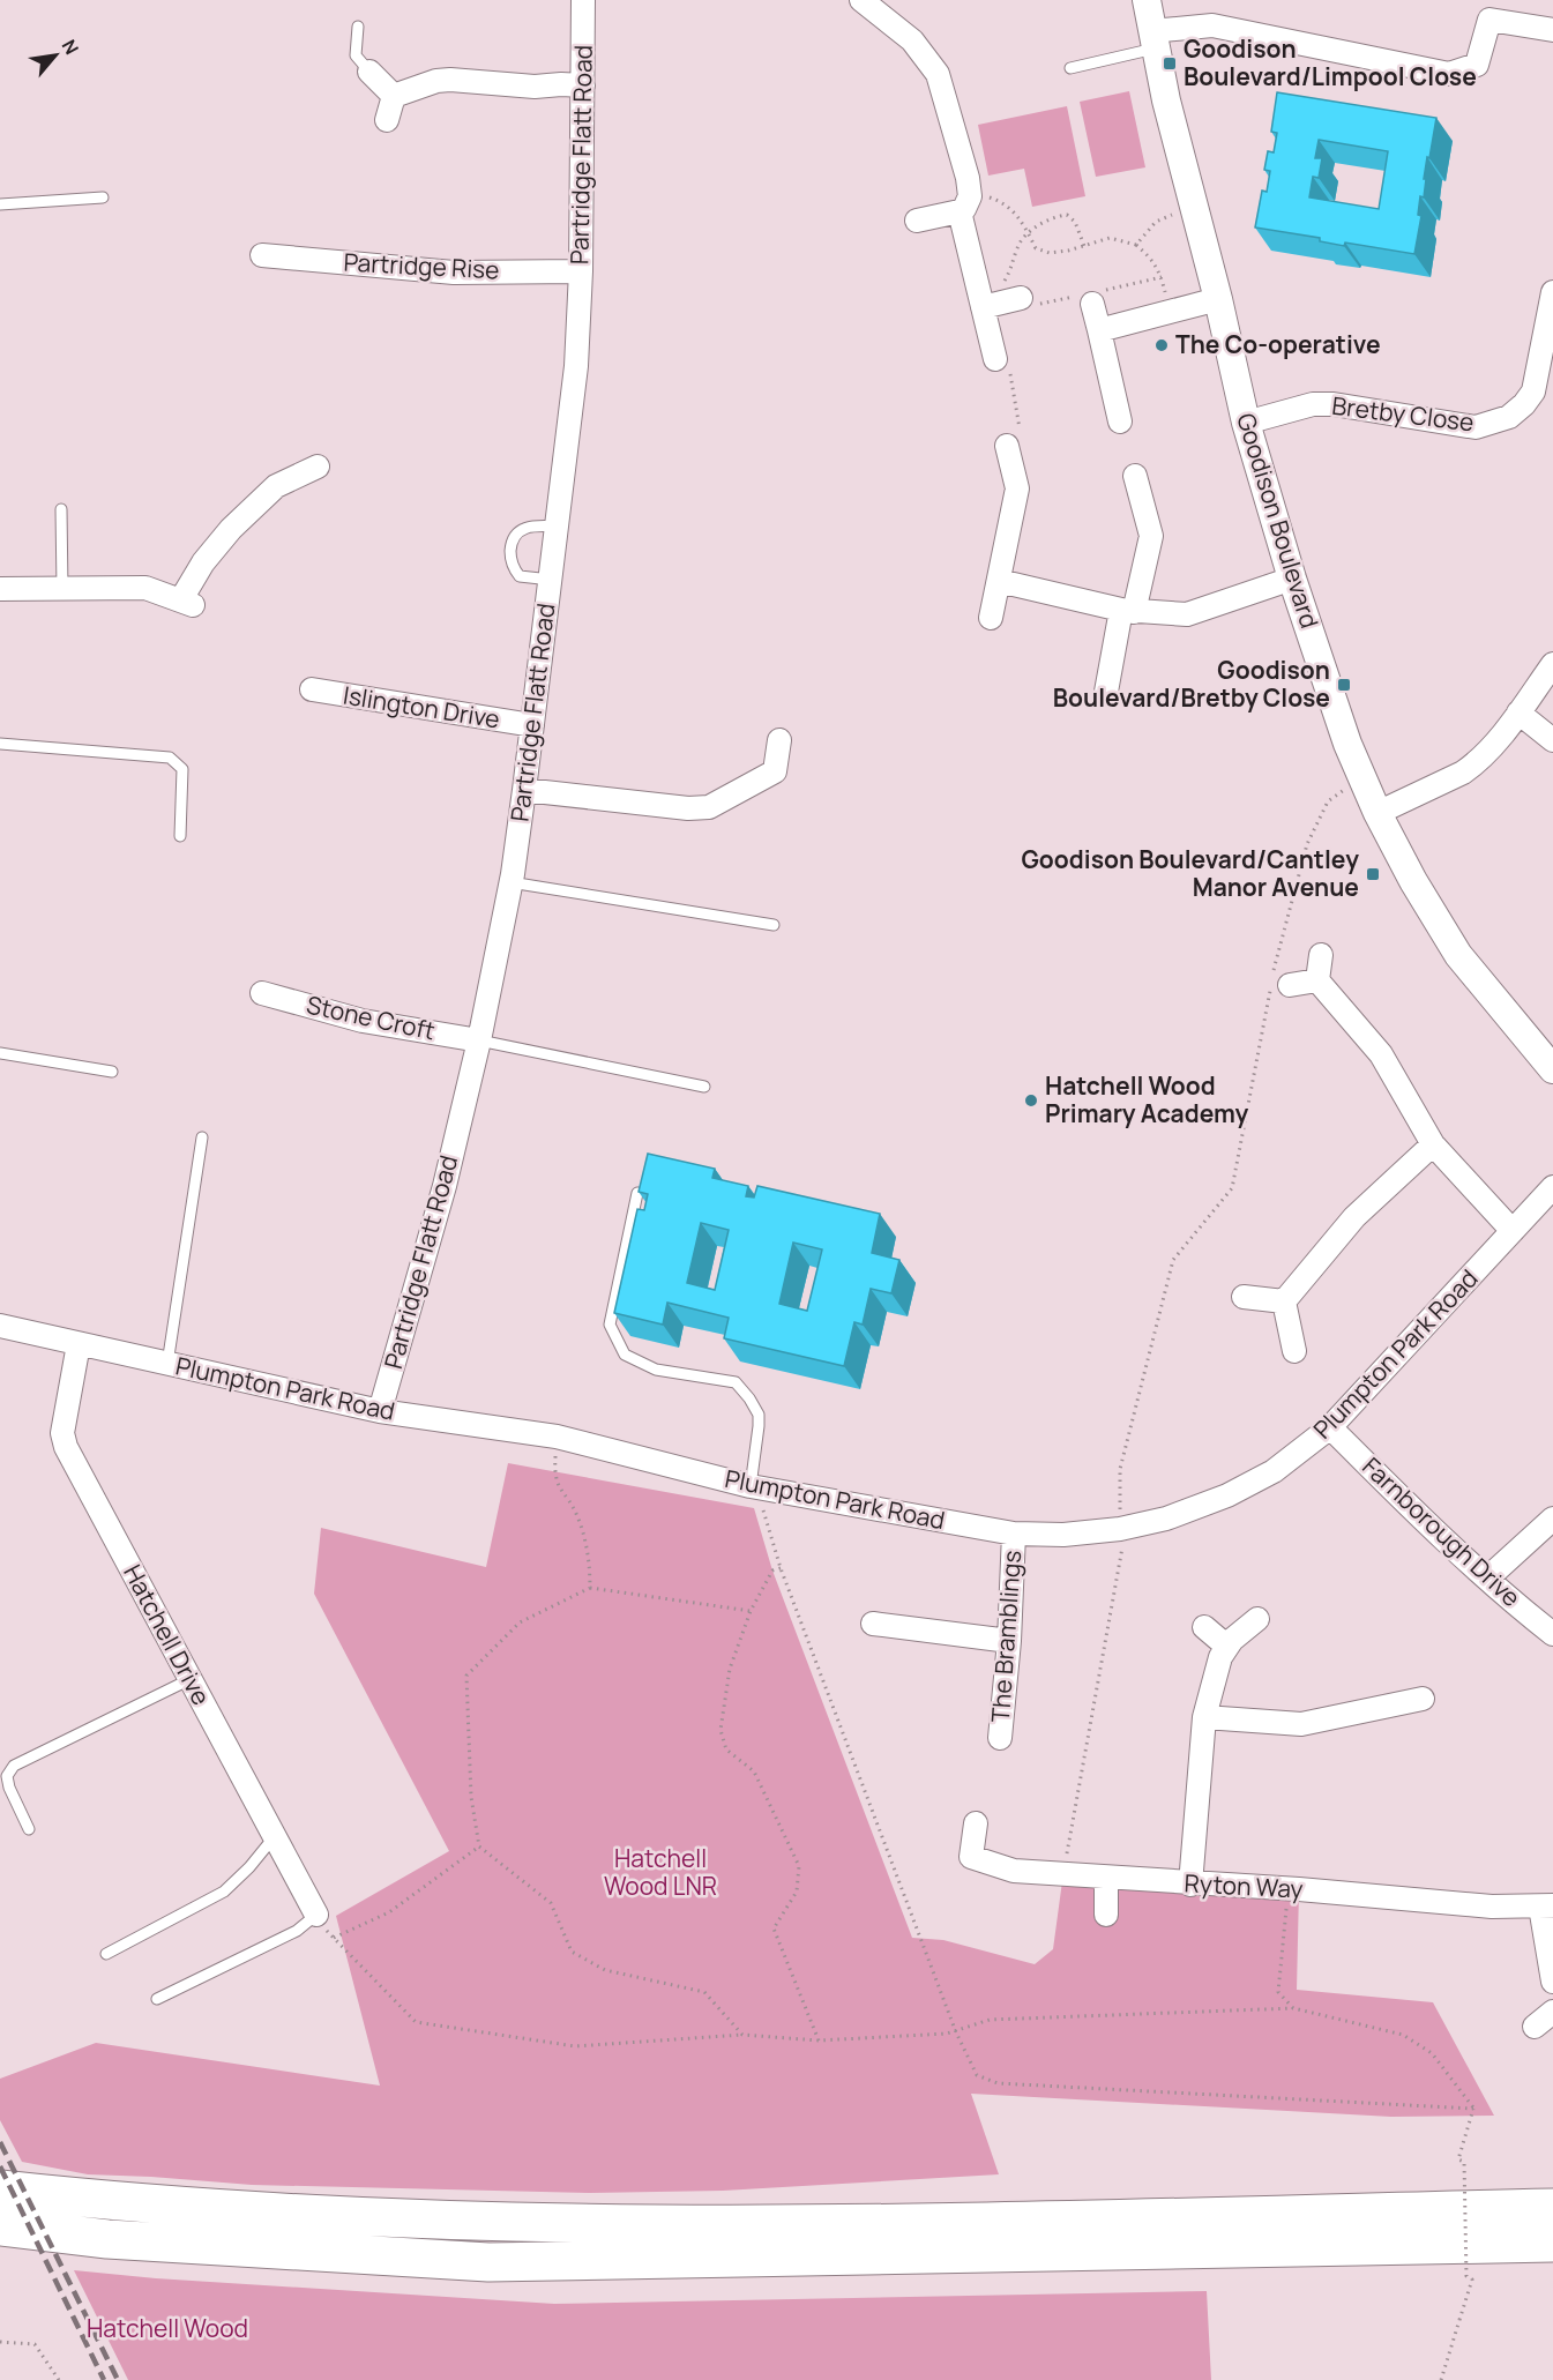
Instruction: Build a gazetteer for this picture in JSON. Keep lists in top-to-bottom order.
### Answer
{
  "streets": {
    "street": [
      "Partridge Flatt Road",
      "Partridge Rise",
      "Bretby Close",
      "Goodison Boulevard",
      "Islington Drive",
      "Stone Croft",
      "Plumpton Park Road",
      "Farnborough Drive",
      "Hatchell Drive",
      "The Bramblings",
      "Ryton Way"
    ]
  },
  "crossings": [
    ["Partridge Flatt Road", "Partridge Rise"],
    ["Partridge Flatt Road", "Islington Drive"],
    ["Partridge Flatt Road", "Stone Croft"],
    ["Partridge Flatt Road", "Plumpton Park Road"],
    ["Bretby Close", "Goodison Boulevard"],
    ["Plumpton Park Road", "Farnborough Drive"],
    ["Plumpton Park Road", "Hatchell Drive"],
    ["Plumpton Park Road", "The Bramblings"]
  ],
  "parks": ["Hatchell Wood LNR", "Hatchell Wood"],
  "places": {
    "transit": ["Goodison Boulevard/Limpool Close", "Goodison Boulevard/Bretby Close", "Goodison Boulevard/Cantley Manor Avenue"],
    "other": ["The Co-operative", "Hatchell Wood Primary Academy"]
  },
  "north": "top right"
}
